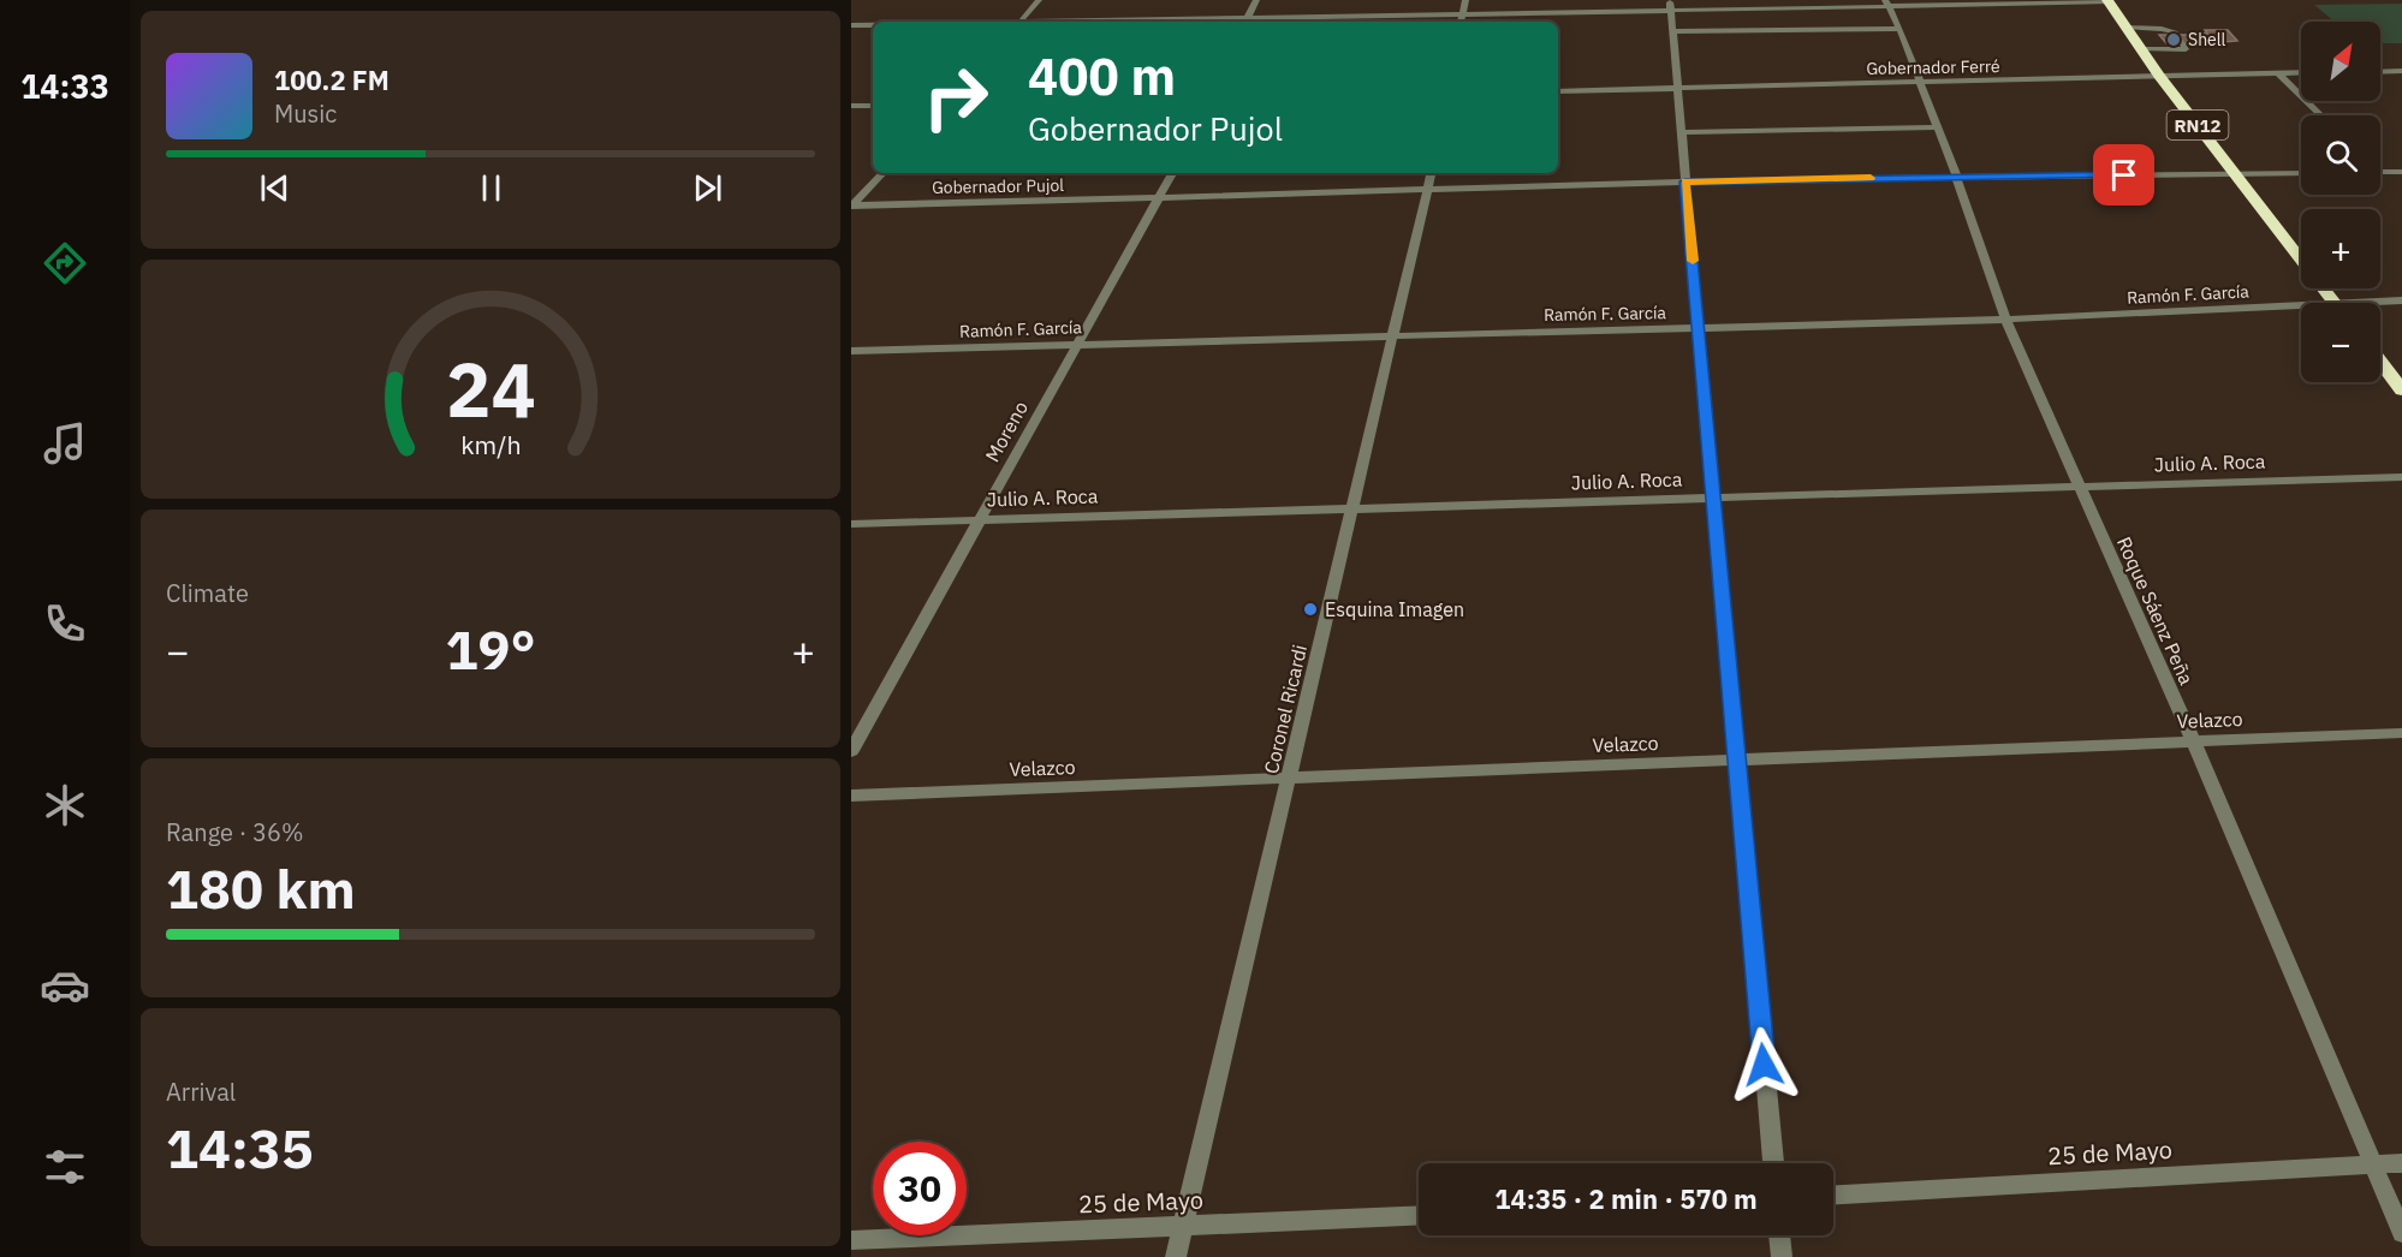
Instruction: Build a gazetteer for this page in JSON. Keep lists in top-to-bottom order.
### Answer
{
  "streets": {
    "highway": ["RN12"],
    "street": [
      "Gobernador Ferré",
      "Gobernador Pujol",
      "Ramón F. García",
      "Moreno",
      "Julio A. Roca",
      "Roque Sáenz Peña",
      "Coronel Ricardi",
      "Velazco",
      "25 de Mayo"
    ]
  },
  "crossings": [
    ["Gobernador Ferré", "RN12"],
    ["Gobernador Ferré", "Roque Sáenz Peña"],
    ["RN12", "Gobernador Pujol"],
    ["Gobernador Pujol", "Moreno"],
    ["Gobernador Pujol", "Roque Sáenz Peña"],
    ["Gobernador Pujol", "Coronel Ricardi"],
    ["Ramón F. García", "Moreno"],
    ["Ramón F. García", "Roque Sáenz Peña"],
    ["Ramón F. García", "Coronel Ricardi"],
    ["Moreno", "Julio A. Roca"],
    ["Julio A. Roca", "Roque Sáenz Peña"],
    ["Julio A. Roca", "Coronel Ricardi"],
    ["Roque Sáenz Peña", "Velazco"],
    ["Roque Sáenz Peña", "25 de Mayo"],
    ["Coronel Ricardi", "Velazco"],
    ["Coronel Ricardi", "25 de Mayo"]
  ],
  "places": ["Shell", "Esquina Imagen"],
  "north": "top right",
  "page": {
    "tabs": "14:33",
    "map_buttons": ["+", "−"],
    "turn": ["400 m", "Gobernador Pujol"],
    "song": ["100.2 FM", "Music"],
    "tile": [
      "Climate",
      ["Range · 36%", "180 km"],
      ["Arrival", "14:35"]
    ],
    "heat": ["−", "19°", "+"],
    "limit": "30",
    "trip": "14:35 · 2 min · 570 m",
    "gauge": ["24", "km/h"]
  }
}
